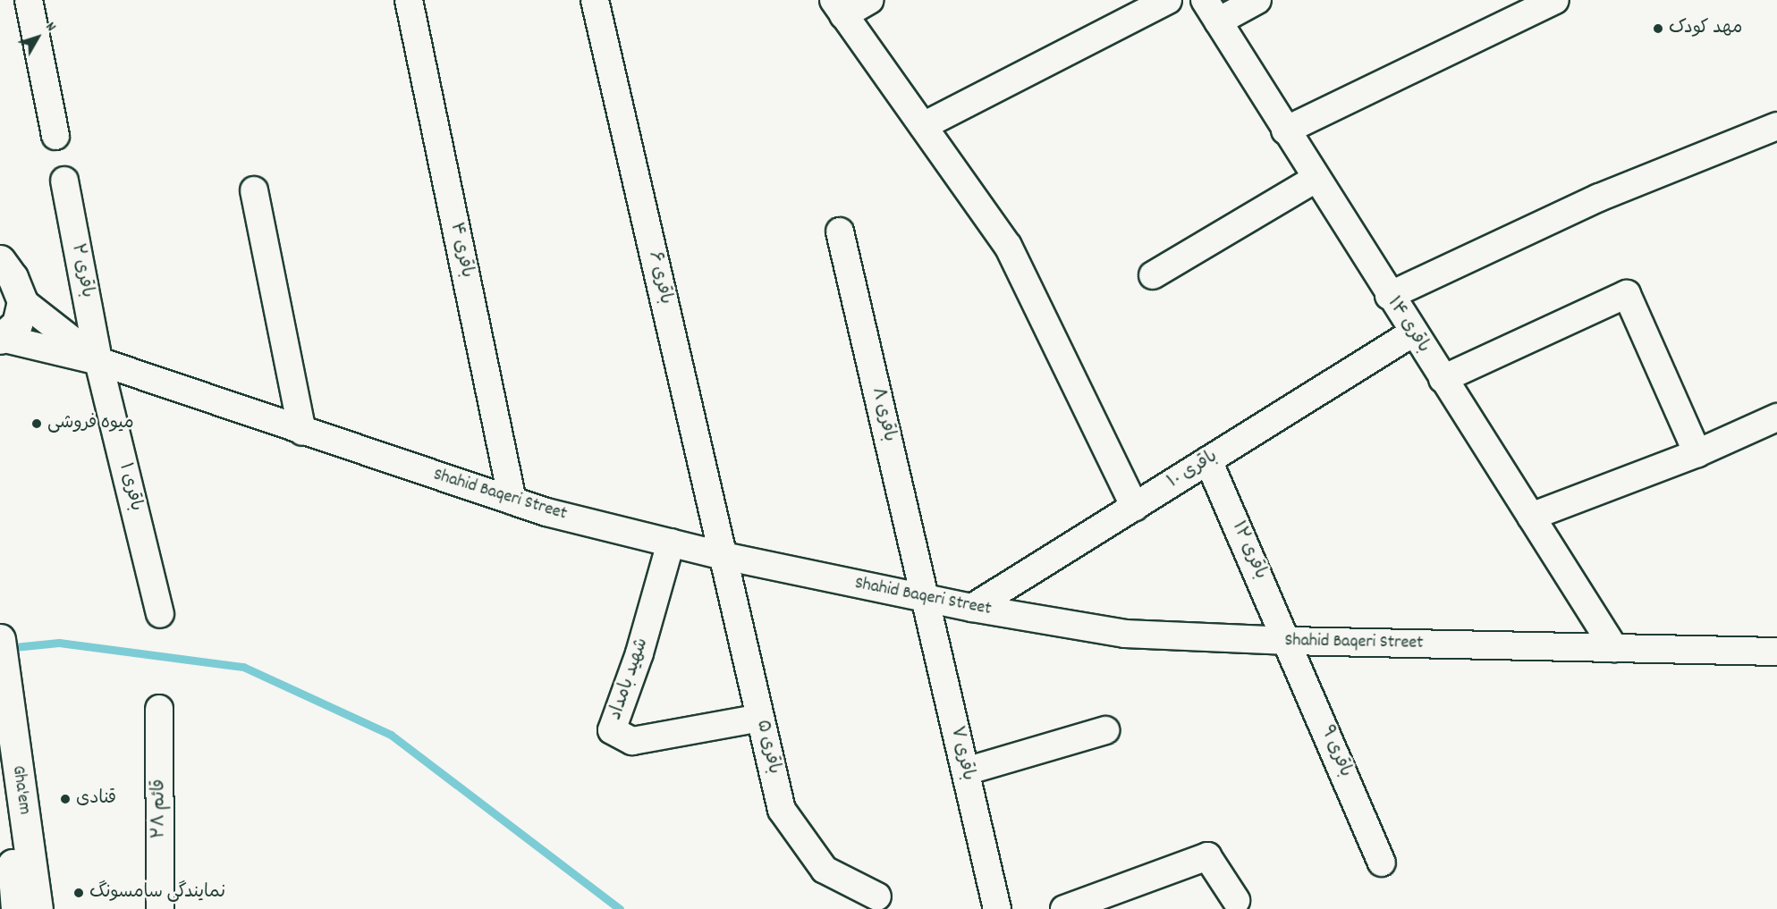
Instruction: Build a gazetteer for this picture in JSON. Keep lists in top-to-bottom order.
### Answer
{
  "streets": {
    "main road": ["Gha'em"],
    "street": [
      "باقری ۴",
      "باقری ۲",
      "باقری ۶",
      "باقری ۱۴",
      "باقری ۸",
      "باقری ۱۰",
      "باقری ۱",
      "Shahid Baqeri Street",
      "باقری ۱۲",
      "شهید بامداد",
      "باقری ۵",
      "باقری ۹",
      "باقری ۷",
      "قائم ۲۸"
    ]
  },
  "crossings": [
    ["باقری ۴", "Shahid Baqeri Street"],
    ["باقری ۲", "باقری ۱"],
    ["باقری ۲", "Shahid Baqeri Street"],
    ["باقری ۶", "Shahid Baqeri Street"],
    ["باقری ۶", "باقری ۵"],
    ["باقری ۱۴", "باقری ۱۰"],
    ["باقری ۱۴", "Shahid Baqeri Street"],
    ["باقری ۸", "Shahid Baqeri Street"],
    ["باقری ۸", "باقری ۷"],
    ["باقری ۱۰", "Shahid Baqeri Street"],
    ["باقری ۱۰", "باقری ۱۲"],
    ["باقری ۱", "Shahid Baqeri Street"],
    ["Shahid Baqeri Street", "باقری ۱۲"],
    ["Shahid Baqeri Street", "شهید بامداد"],
    ["Shahid Baqeri Street", "باقری ۵"],
    ["Shahid Baqeri Street", "باقری ۹"],
    ["Shahid Baqeri Street", "باقری ۷"],
    ["باقری ۱۲", "باقری ۹"],
    ["شهید بامداد", "باقری ۵"]
  ],
  "places": [
    "مهد کودک",
    "میوه فروشی",
    "قنادی",
    "نمایندگی سامسونگ"
  ],
  "north": "top right"
}
